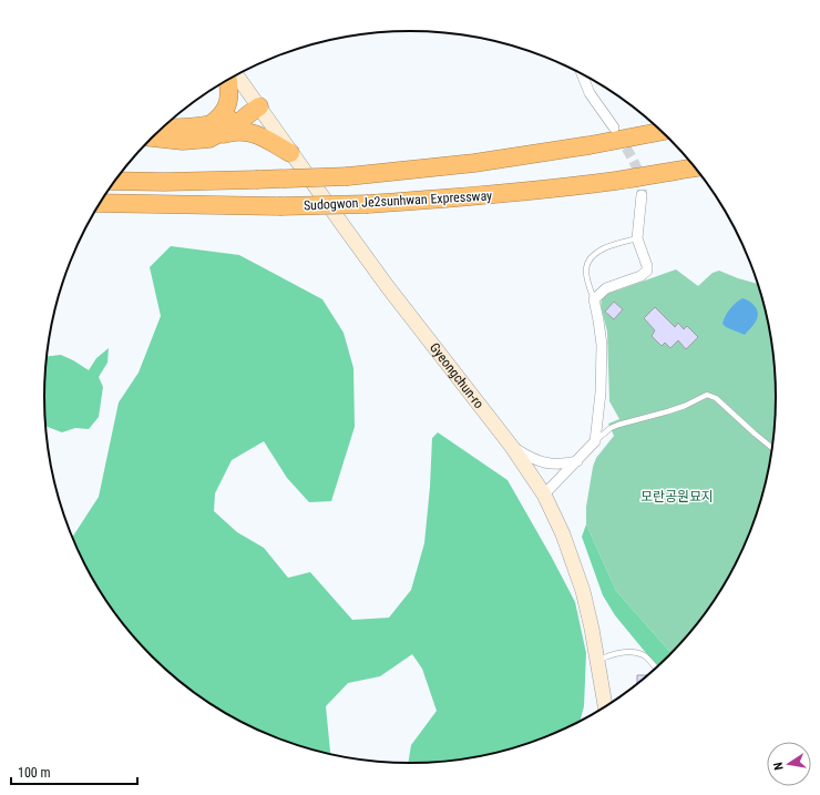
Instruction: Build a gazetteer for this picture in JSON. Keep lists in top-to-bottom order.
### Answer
{
  "streets": {
    "highway": ["Sudogwon Je2sunhwan Expressway"],
    "street": ["Gyeongchun-ro"]
  },
  "parks": ["모란공원묘지"],
  "scale_bar": "100 m",
  "north": "left"
}
